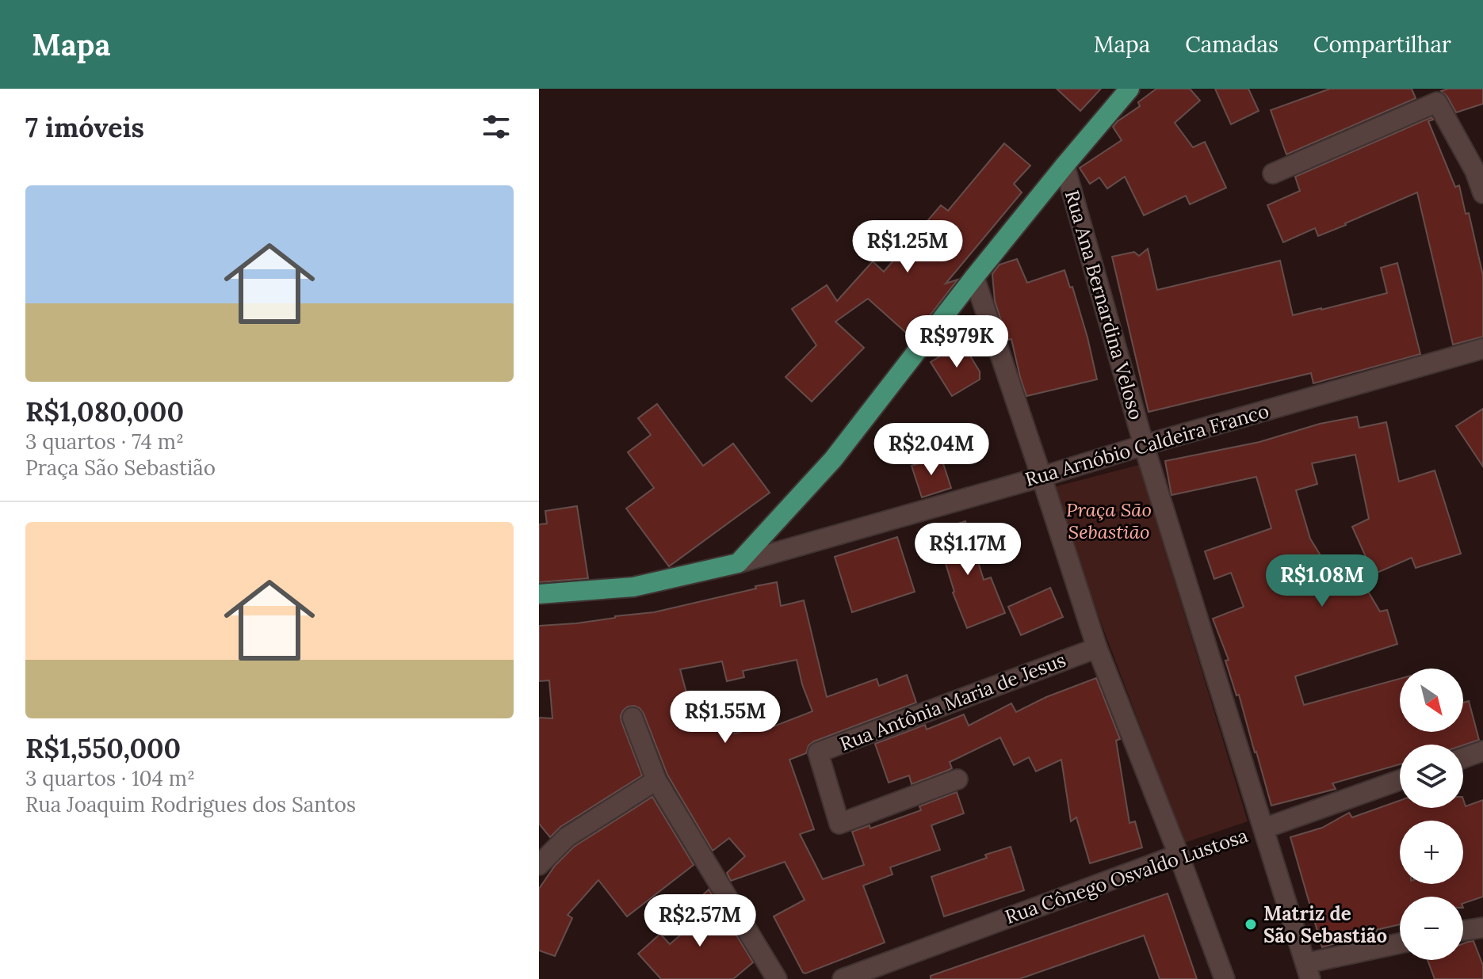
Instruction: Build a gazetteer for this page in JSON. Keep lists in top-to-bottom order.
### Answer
{
  "streets": {
    "street": [
      "Rua Ana Bernardina Veloso",
      "Rua Arnóbio Caldeira Franco",
      "Rua Antônia Maria de Jesus",
      "Rua Cônego Osvaldo Lustosa"
    ]
  },
  "crossings": [
    ["Rua Ana Bernardina Veloso", "Rua Arnóbio Caldeira Franco"]
  ],
  "parks": ["Praça São Sebastião"],
  "places": ["Matriz de São Sebastião"],
  "north": "bottom right",
  "page": {
    "header": "Mapa",
    "nav": ["Mapa", "Camadas", "Compartilhar"],
    "heading": "7 imóveis",
    "list": [
      {
        "name": "R$1,080,000",
        "note": "3 quartos · 74 m² · Praça São Sebastião"
      },
      {
        "name": "R$1,550,000",
        "note": "3 quartos · 104 m² · Rua Joaquim Rodrigues dos Santos"
      }
    ],
    "price": [
      "R$1.25M",
      "R$979K",
      "R$2.04M",
      "R$1.17M",
      "R$1.08M",
      "R$1.55M",
      "R$2.57M"
    ],
    "map_buttons": ["+", "−"]
  }
}
